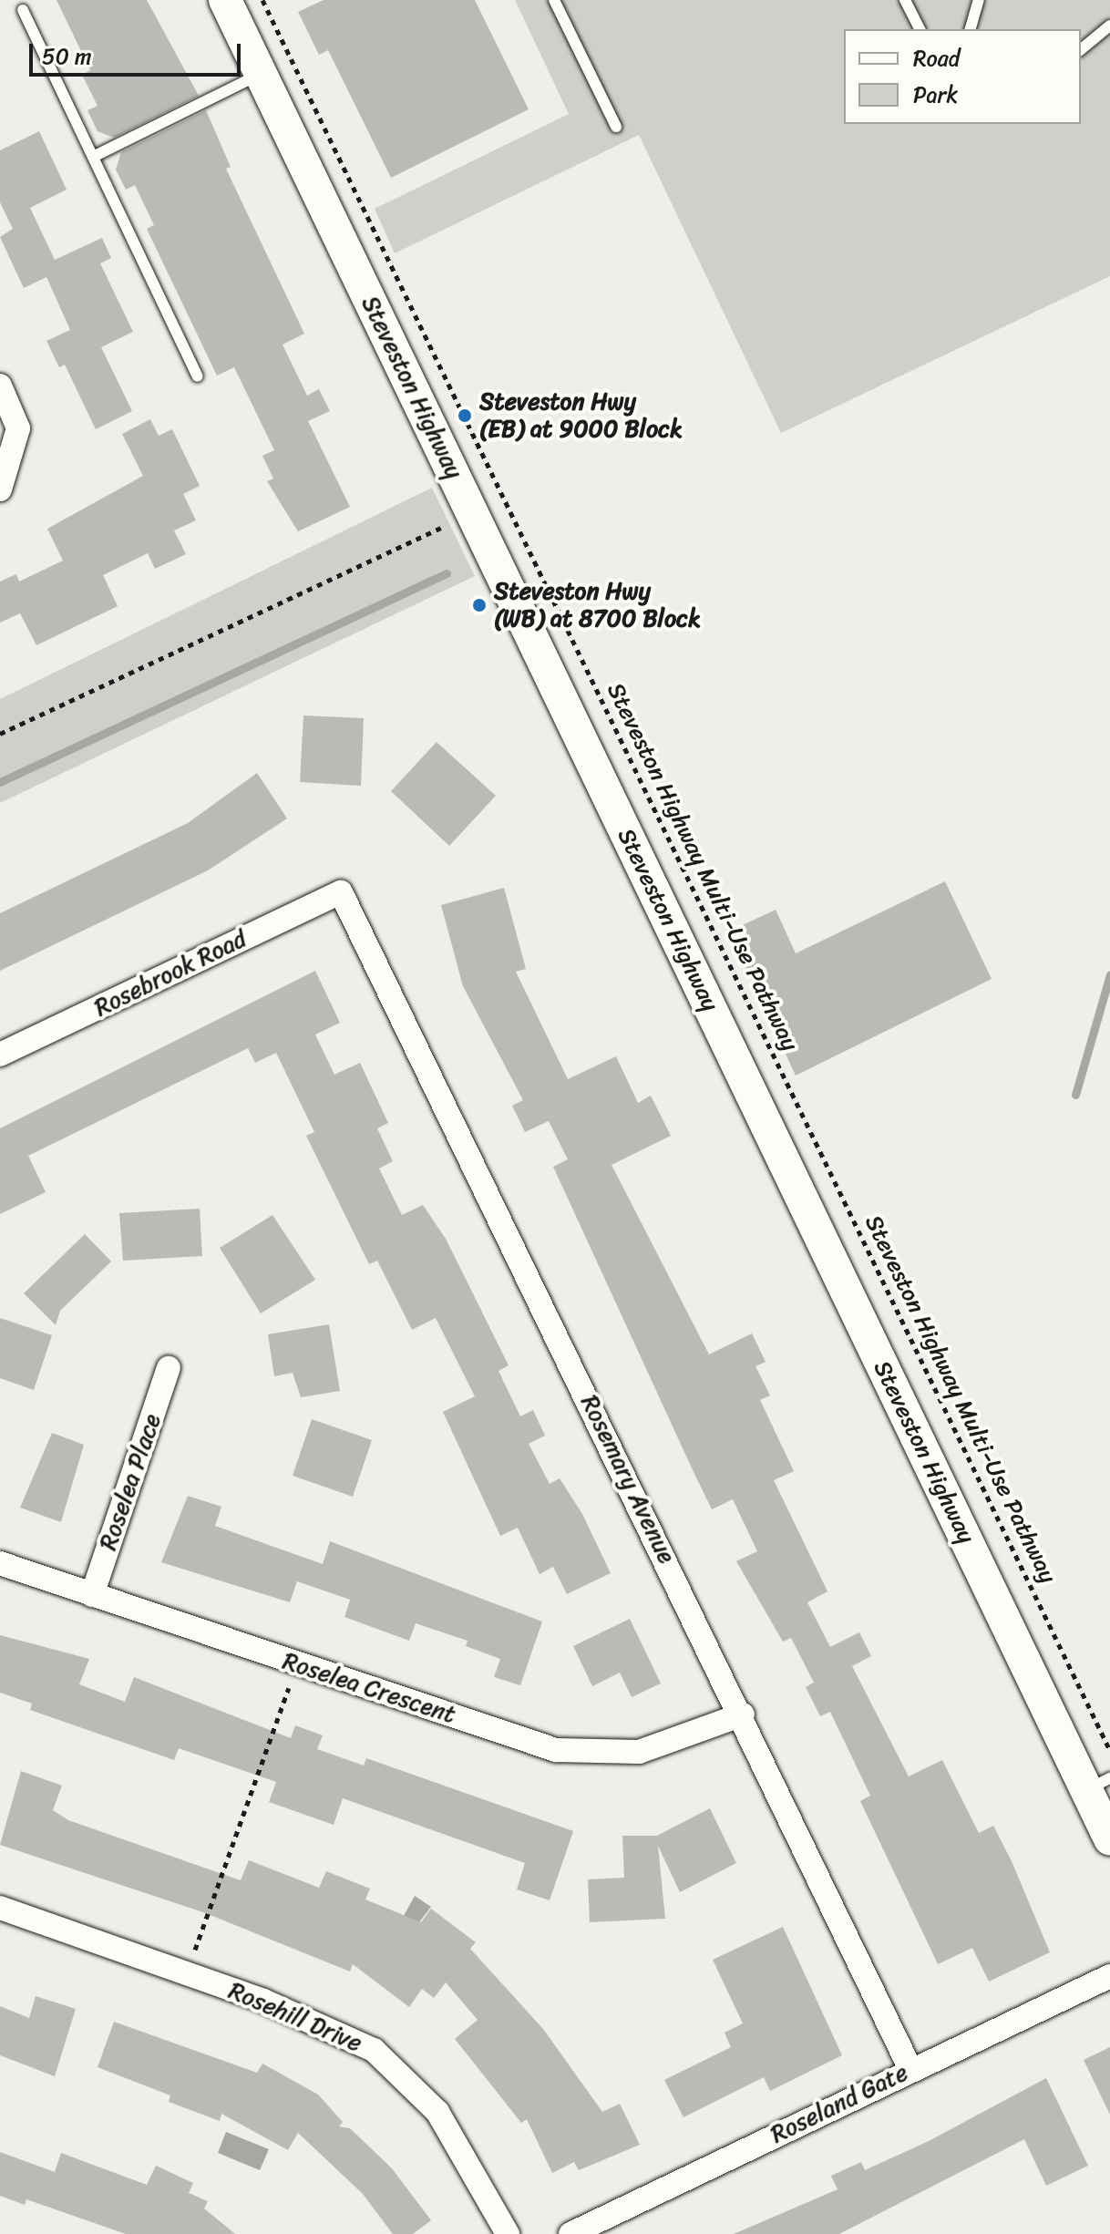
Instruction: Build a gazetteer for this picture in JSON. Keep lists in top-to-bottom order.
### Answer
{
  "streets": {
    "main road": ["Steveston Highway"],
    "street": [
      "Rosebrook Road",
      "Rosemary Avenue",
      "Roselea Place",
      "Roselea Crescent",
      "Rosehill Drive",
      "Roseland Gate"
    ],
    "path": ["Steveston Highway Multi-Use Pathway"]
  },
  "crossings": [
    ["Rosebrook Road", "Rosemary Avenue"],
    ["Rosemary Avenue", "Roselea Crescent"],
    ["Rosemary Avenue", "Roseland Gate"],
    ["Roselea Place", "Roselea Crescent"]
  ],
  "places": ["Steveston Hwy (EB) at 9000 Block", "Steveston Hwy (WB) at 8700 Block"],
  "legend": ["Road", "Park"],
  "scale_bar": "50 m"
}
